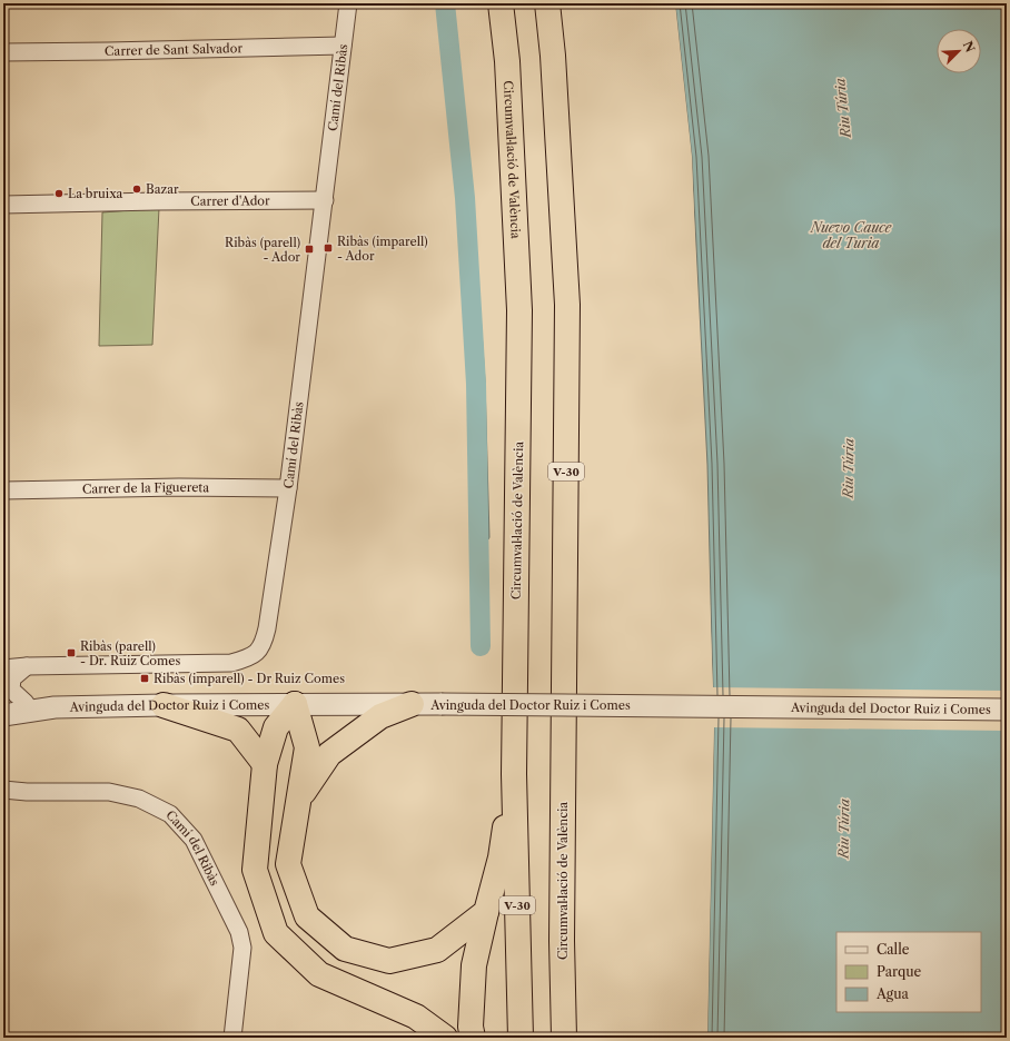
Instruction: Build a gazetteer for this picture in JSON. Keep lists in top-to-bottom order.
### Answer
{
  "streets": {
    "highway": ["Circumval·lació de València", "V-30"],
    "street": [
      "Carrer de Sant Salvador",
      "Camí del Ribàs",
      "Carrer d'Ador",
      "Carrer de la Figuereta",
      "Avinguda del Doctor Ruiz i Comes"
    ]
  },
  "crossings": [
    ["Carrer de Sant Salvador", "Camí del Ribàs"],
    ["Camí del Ribàs", "Carrer d'Ador"],
    ["Camí del Ribàs", "Carrer de la Figuereta"]
  ],
  "water": ["Riu Túria", "Nuevo Cauce del Turia"],
  "places": {
    "other": ["Bazar", "La bruixa"],
    "transit": [
      "Ribàs (imparell) - Ador",
      "Ribàs (parell) - Ador",
      "Ribàs (parell) - Dr. Ruiz Comes",
      "Ribàs (imparell) - Dr Ruiz Comes"
    ]
  },
  "legend": ["Calle", "Parque", "Agua"],
  "north": "top right"
}
